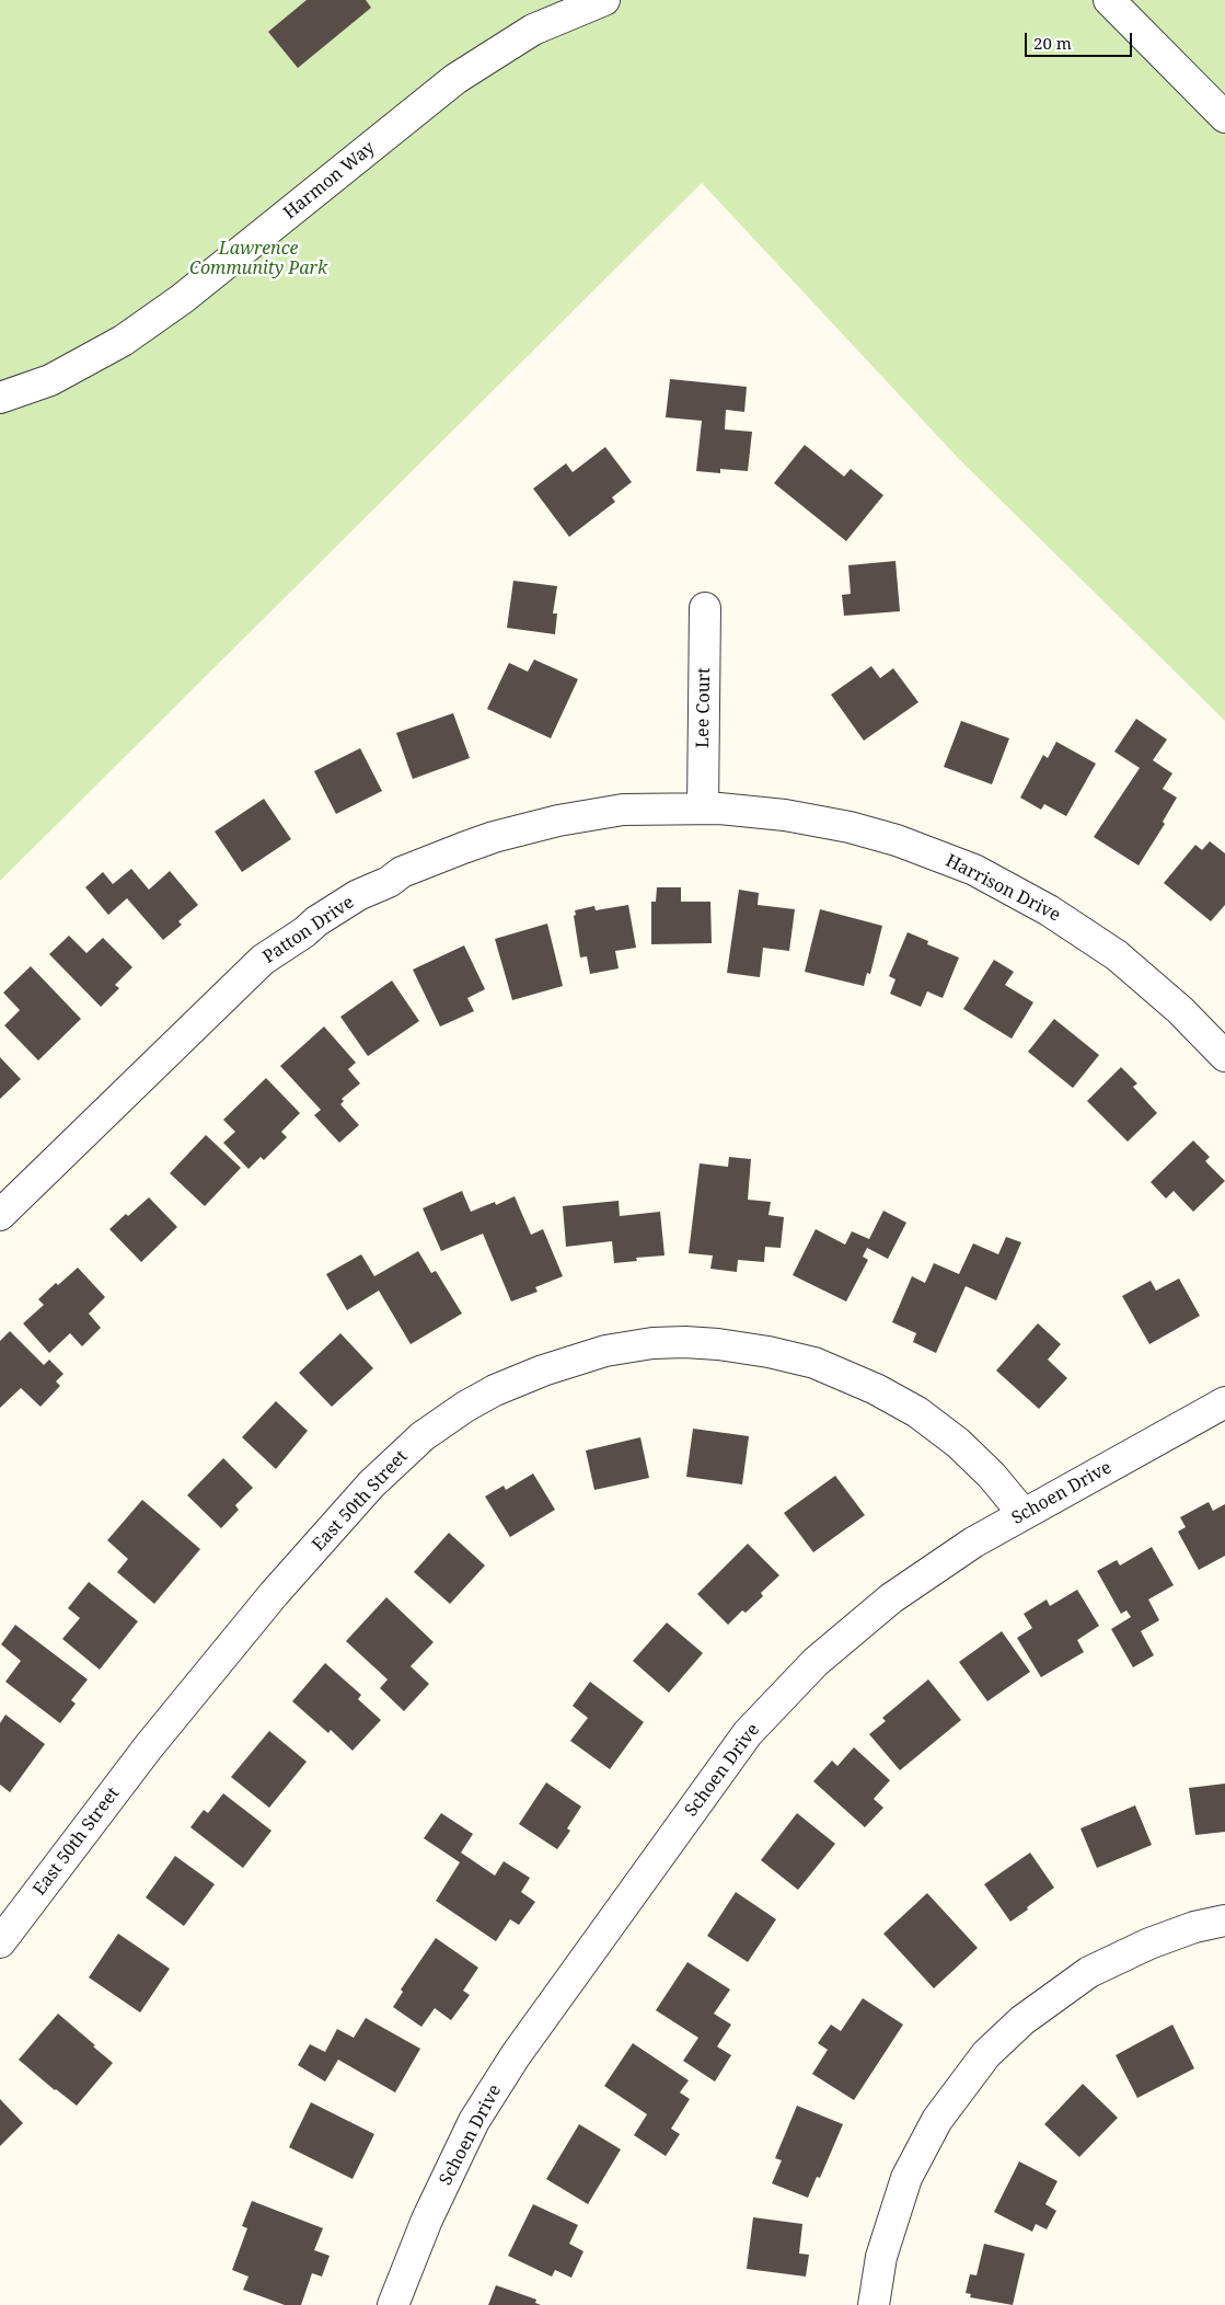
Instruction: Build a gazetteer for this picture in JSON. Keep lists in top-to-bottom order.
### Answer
{
  "streets": {
    "street": [
      "Harmon Way",
      "Lee Court",
      "Harrison Drive",
      "Patton Drive",
      "Schoen Drive",
      "East 50th Street"
    ]
  },
  "crossings": [
    ["Lee Court", "Harrison Drive"],
    ["Lee Court", "Patton Drive"],
    ["Harrison Drive", "Patton Drive"],
    ["Schoen Drive", "East 50th Street"]
  ],
  "parks": ["Lawrence Community Park"],
  "scale_bar": "20 m"
}
